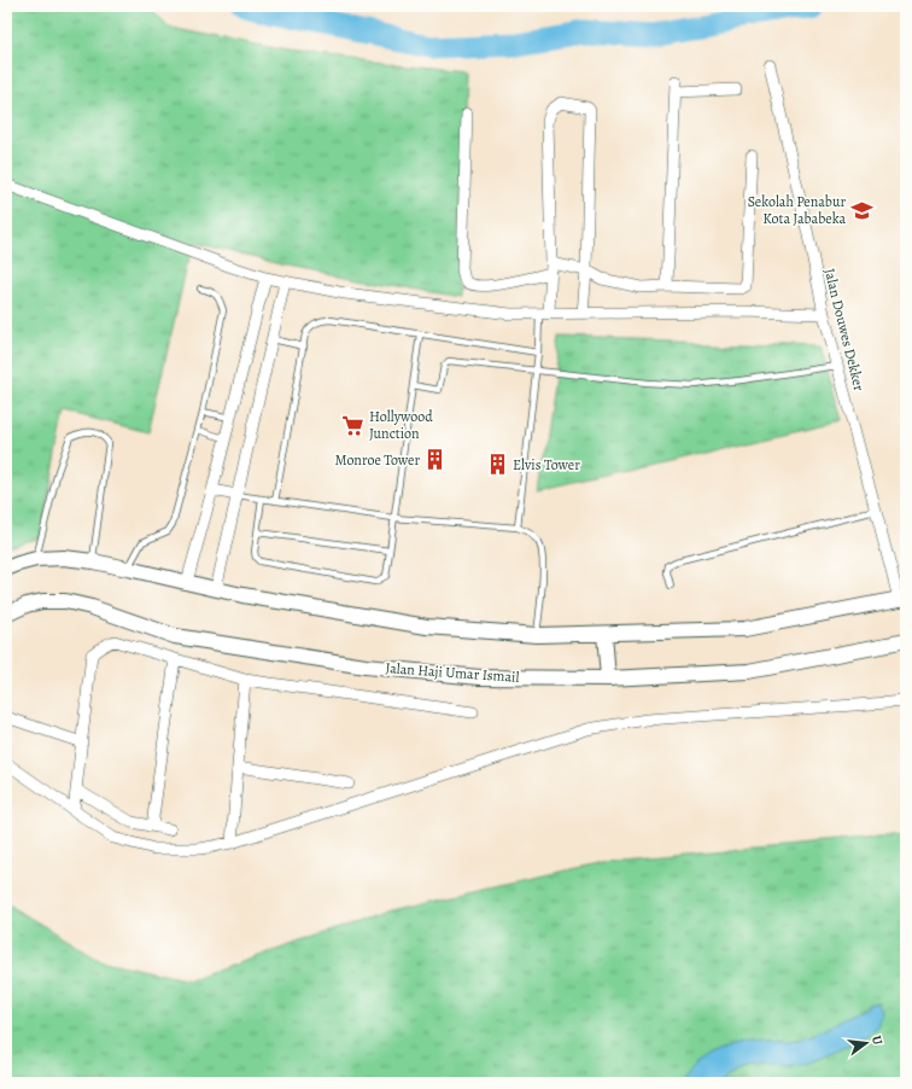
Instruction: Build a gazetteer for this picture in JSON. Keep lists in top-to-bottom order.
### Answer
{
  "streets": {
    "main road": ["Jalan Haji Umar Ismail"],
    "street": ["Jalan Douwes Dekker"]
  },
  "places": {
    "school or university": ["Sekolah Penabur Kota Jababeka"],
    "supermarket": ["Hollywood Junction"],
    "building": ["Monroe Tower", "Elvis Tower"]
  },
  "north": "right"
}
